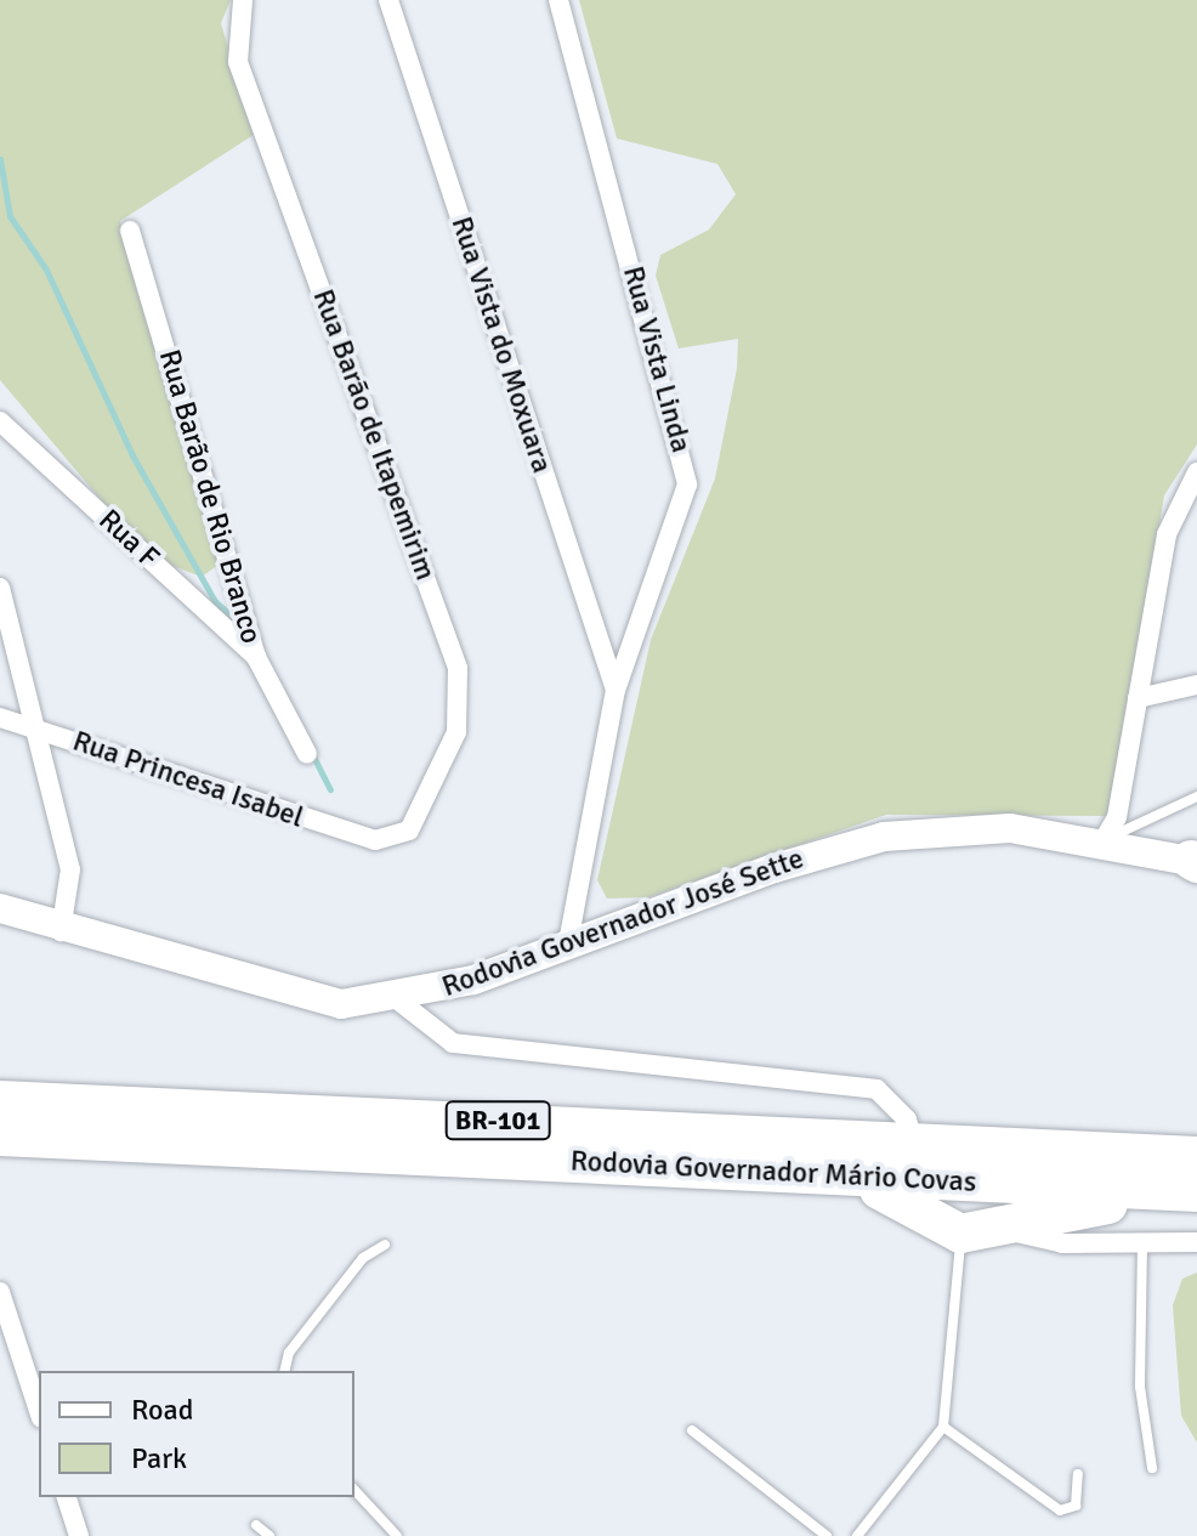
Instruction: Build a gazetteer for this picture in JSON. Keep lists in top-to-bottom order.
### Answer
{
  "streets": {
    "highway": ["BR-101", "Rodovia Governador Mário Covas"],
    "main road": ["Rodovia Governador José Sette"],
    "street": [
      "Rua Vista do Moxuara",
      "Rua Vista Linda",
      "Rua Barão de Itapemirim",
      "Rua Barão de Rio Branco",
      "Rua F",
      "Rua Princesa Isabel"
    ]
  },
  "crossings": [
    ["Rua Vista do Moxuara", "Rua Vista Linda"],
    ["Rua Vista Linda", "Rodovia Governador José Sette"],
    ["Rua Barão de Itapemirim", "Rua Princesa Isabel"],
    ["Rua Barão de Rio Branco", "Rua F"]
  ],
  "legend": ["Road", "Park"]
}
